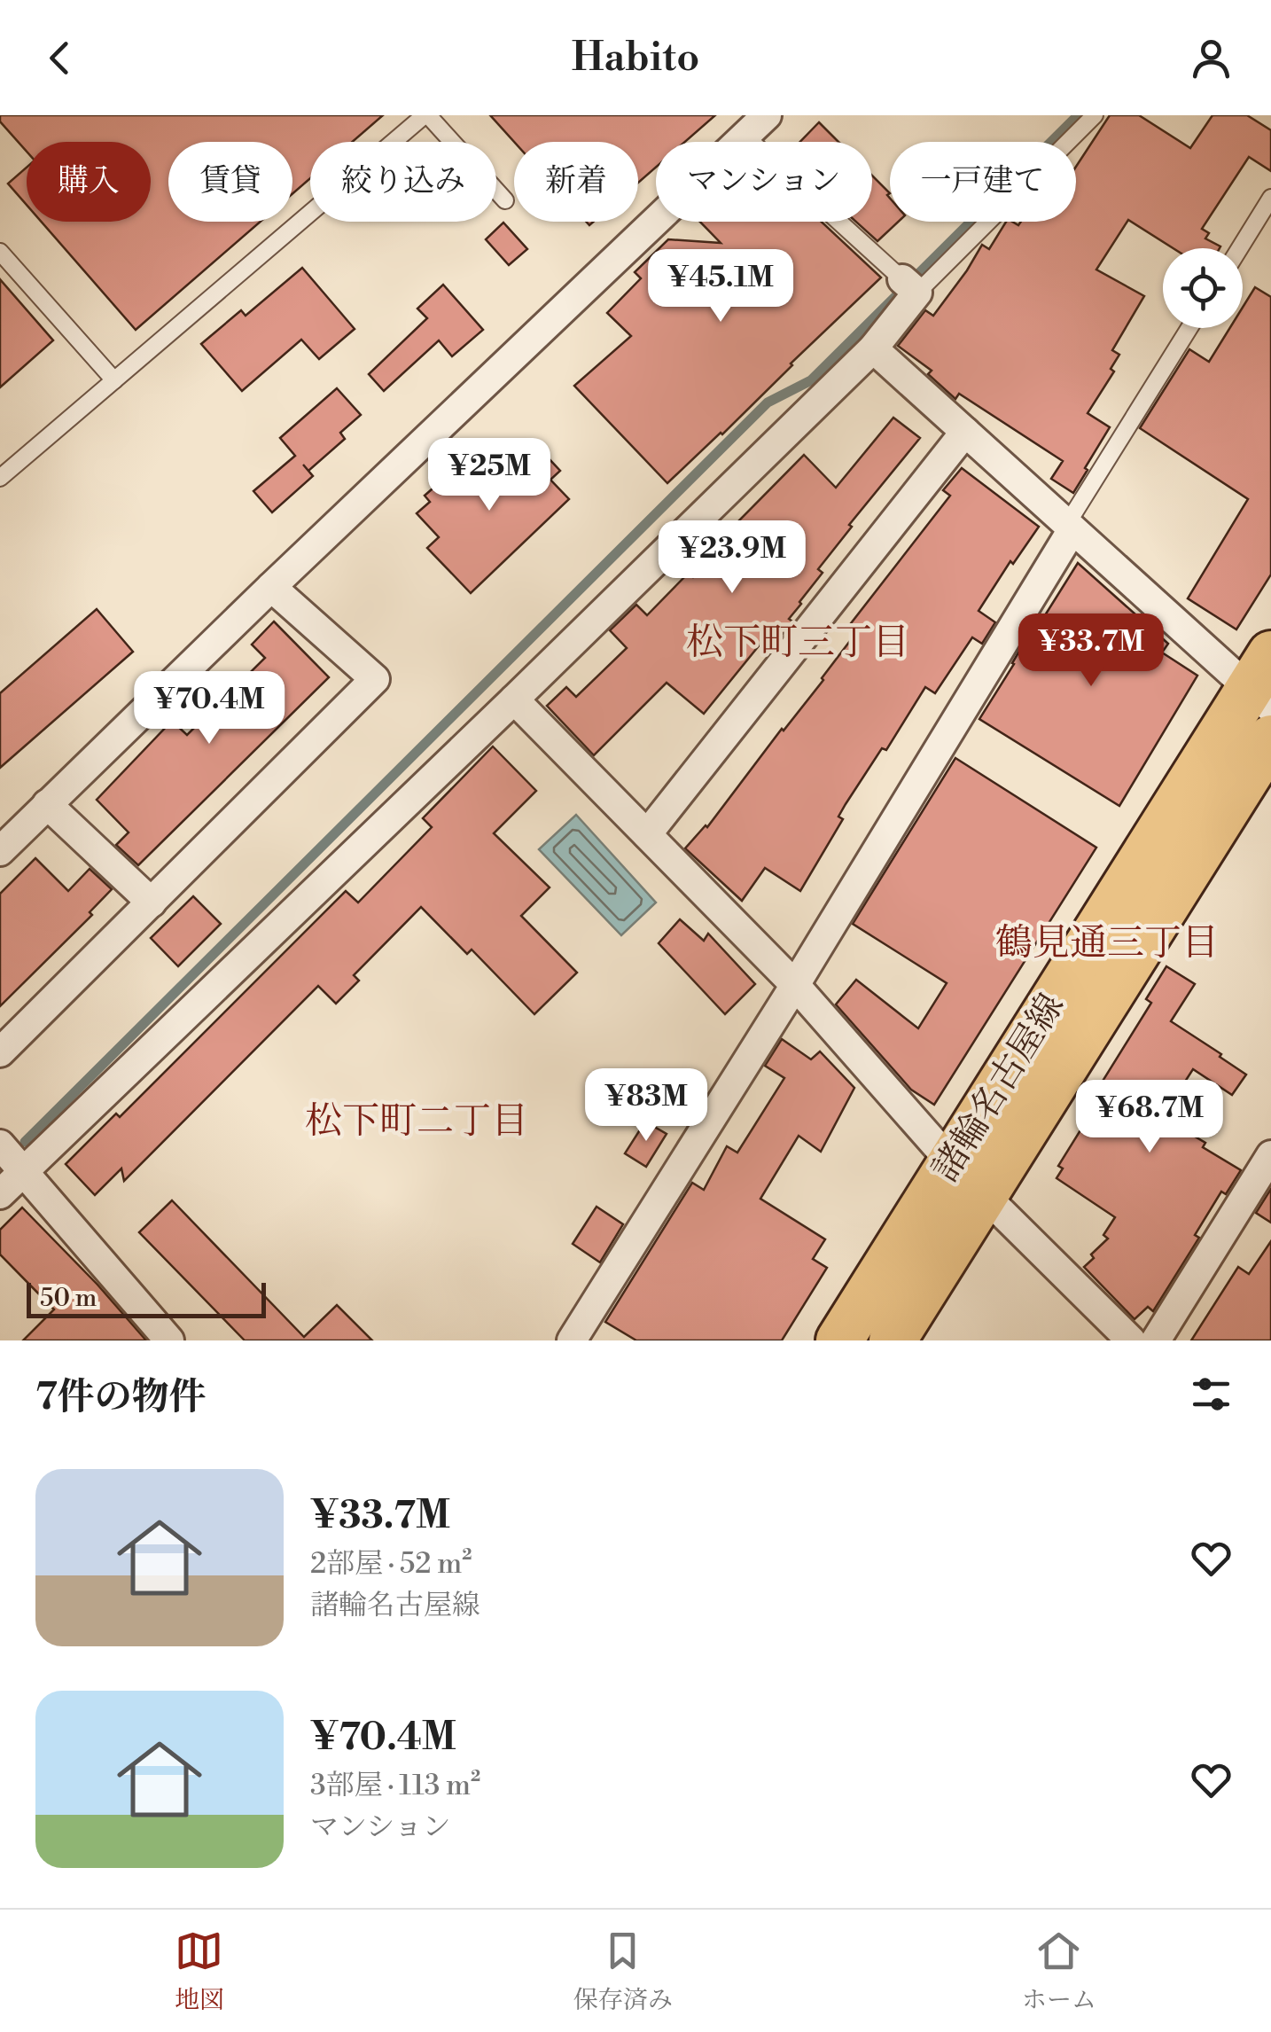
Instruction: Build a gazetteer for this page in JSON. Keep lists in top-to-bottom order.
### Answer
{
  "streets": {
    "main road": ["諸輪名古屋線"]
  },
  "districts": ["松下町三丁目", "鶴見通三丁目", "松下町二丁目"],
  "scale_bar": "50 m",
  "page": {
    "header": "Habito",
    "chip": [
      "購入",
      "賃貸",
      "絞り込み",
      "新着",
      "マンション",
      "一戸建て"
    ],
    "price": [
      "¥45.1M",
      "¥25M",
      "¥23.9M",
      "¥33.7M",
      "¥70.4M",
      "¥83M",
      "¥68.7M"
    ],
    "scale": "50 m",
    "heading": "7件の物件",
    "list": [
      {
        "name": "¥33.7M",
        "note": "2部屋 · 52 m² · 諸輪名古屋線"
      },
      {
        "name": "¥70.4M",
        "note": "3部屋 · 113 m² · マンション"
      }
    ],
    "tabs": ["地図", "保存済み", "ホーム"]
  }
}
